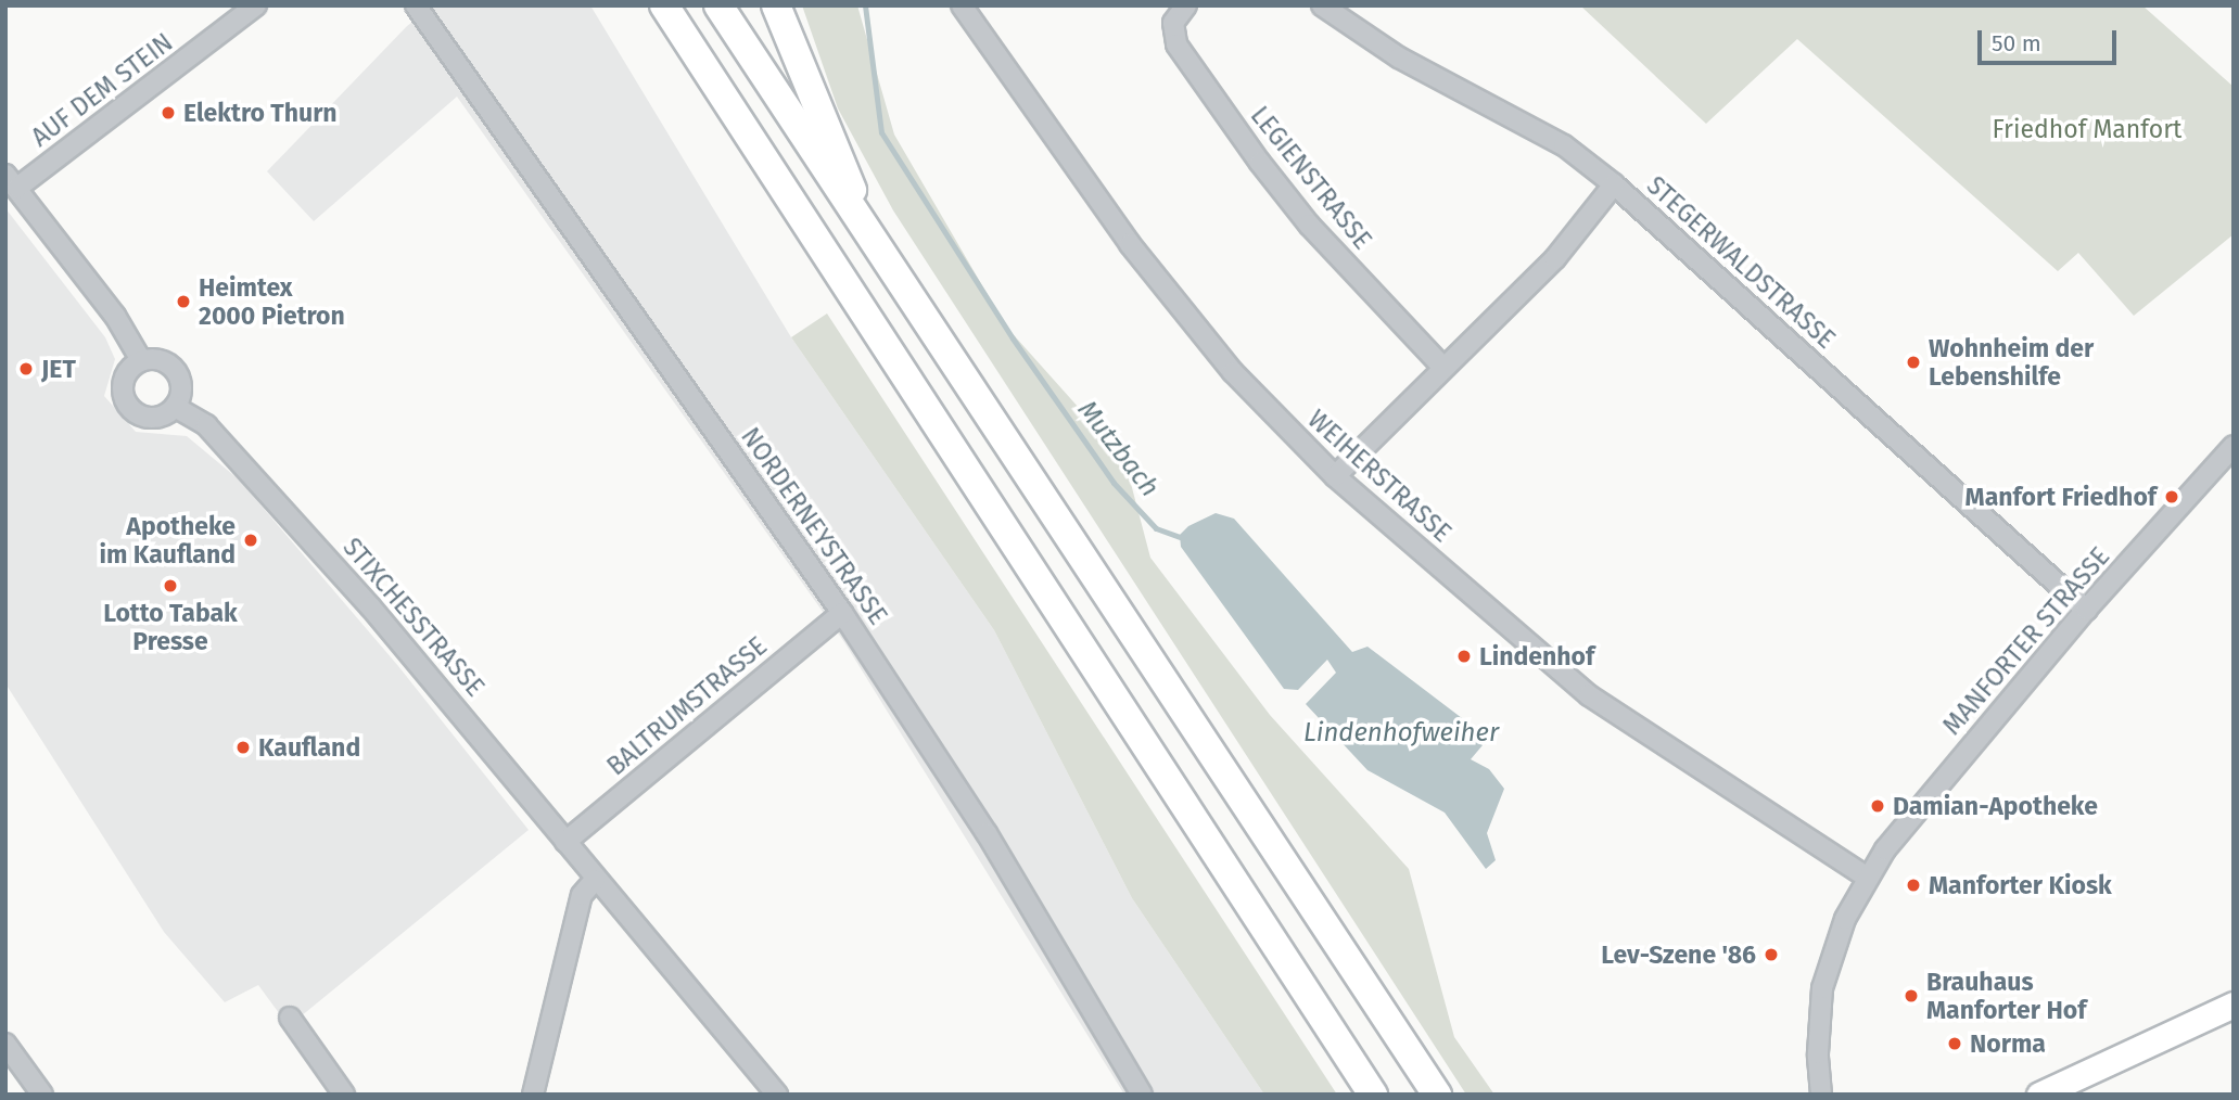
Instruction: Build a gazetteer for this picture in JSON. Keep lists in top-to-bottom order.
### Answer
{
  "streets": {
    "street": [
      "AUF DEM STEIN",
      "LEGIENSTRASSE",
      "STEGERWALDSTRASSE",
      "WEIHERSTRASSE",
      "NORDERNEYSTRASSE",
      "STIXCHESSTRASSE",
      "MANFORTER STRASSE",
      "BALTRUMSTRASSE"
    ]
  },
  "crossings": [
    ["STEGERWALDSTRASSE", "MANFORTER STRASSE"],
    ["WEIHERSTRASSE", "MANFORTER STRASSE"],
    ["NORDERNEYSTRASSE", "BALTRUMSTRASSE"],
    ["STIXCHESSTRASSE", "BALTRUMSTRASSE"]
  ],
  "water": ["Mutzbach", "Lindenhofweiher"],
  "parks": ["Friedhof Manfort"],
  "places": [
    "Elektro Thurn",
    "Heimtex 2000 Pietron",
    "Wohnheim der Lebenshilfe",
    "JET",
    "Manfort Friedhof",
    "Apotheke im Kaufland",
    "Lotto Tabak Presse",
    "Lindenhof",
    "Kaufland",
    "Damian-Apotheke",
    "Manforter Kiosk",
    "Lev-Szene '86",
    "Brauhaus Manforter Hof",
    "Norma"
  ],
  "scale_bar": "50 m"
}
